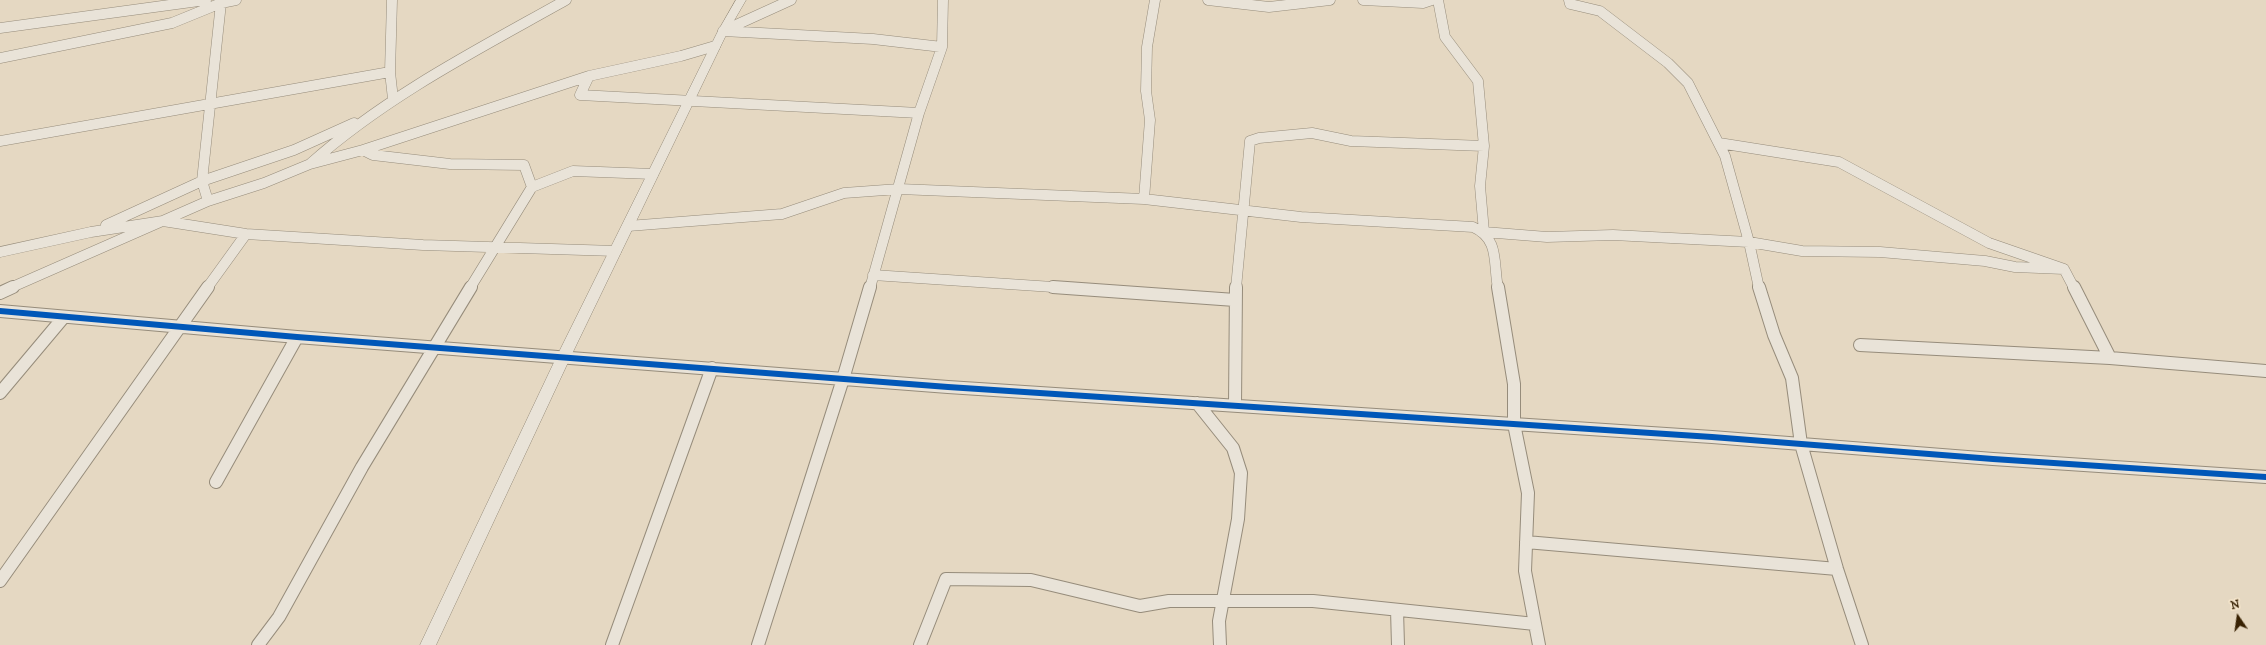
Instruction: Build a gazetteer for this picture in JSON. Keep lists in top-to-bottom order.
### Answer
{
  "north": "top"
}
